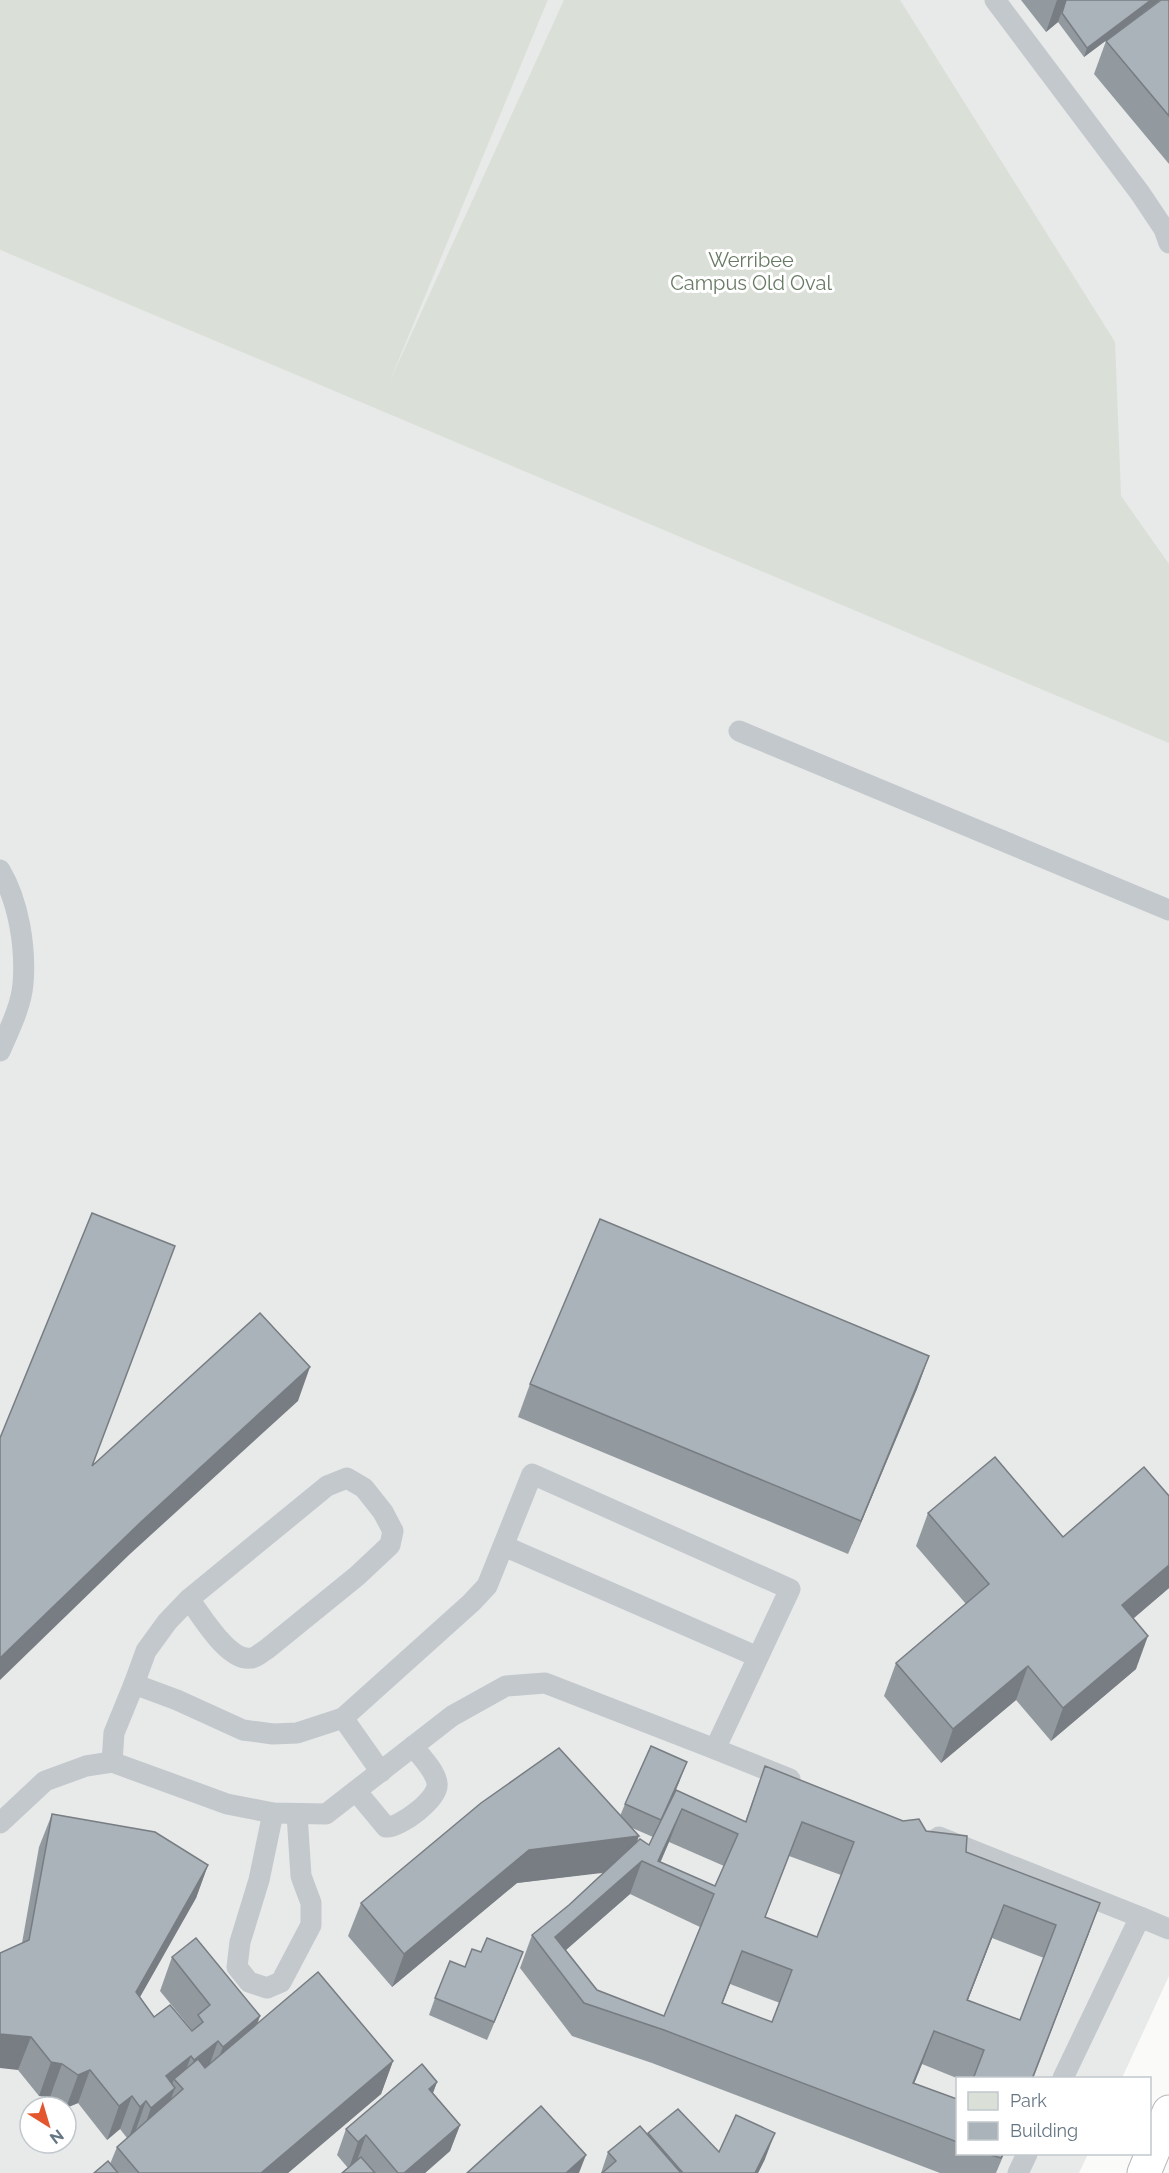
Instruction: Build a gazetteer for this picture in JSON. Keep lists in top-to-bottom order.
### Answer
{
  "parks": ["Werribee Campus Old Oval"],
  "legend": ["Park", "Building"],
  "north": "bottom right"
}
